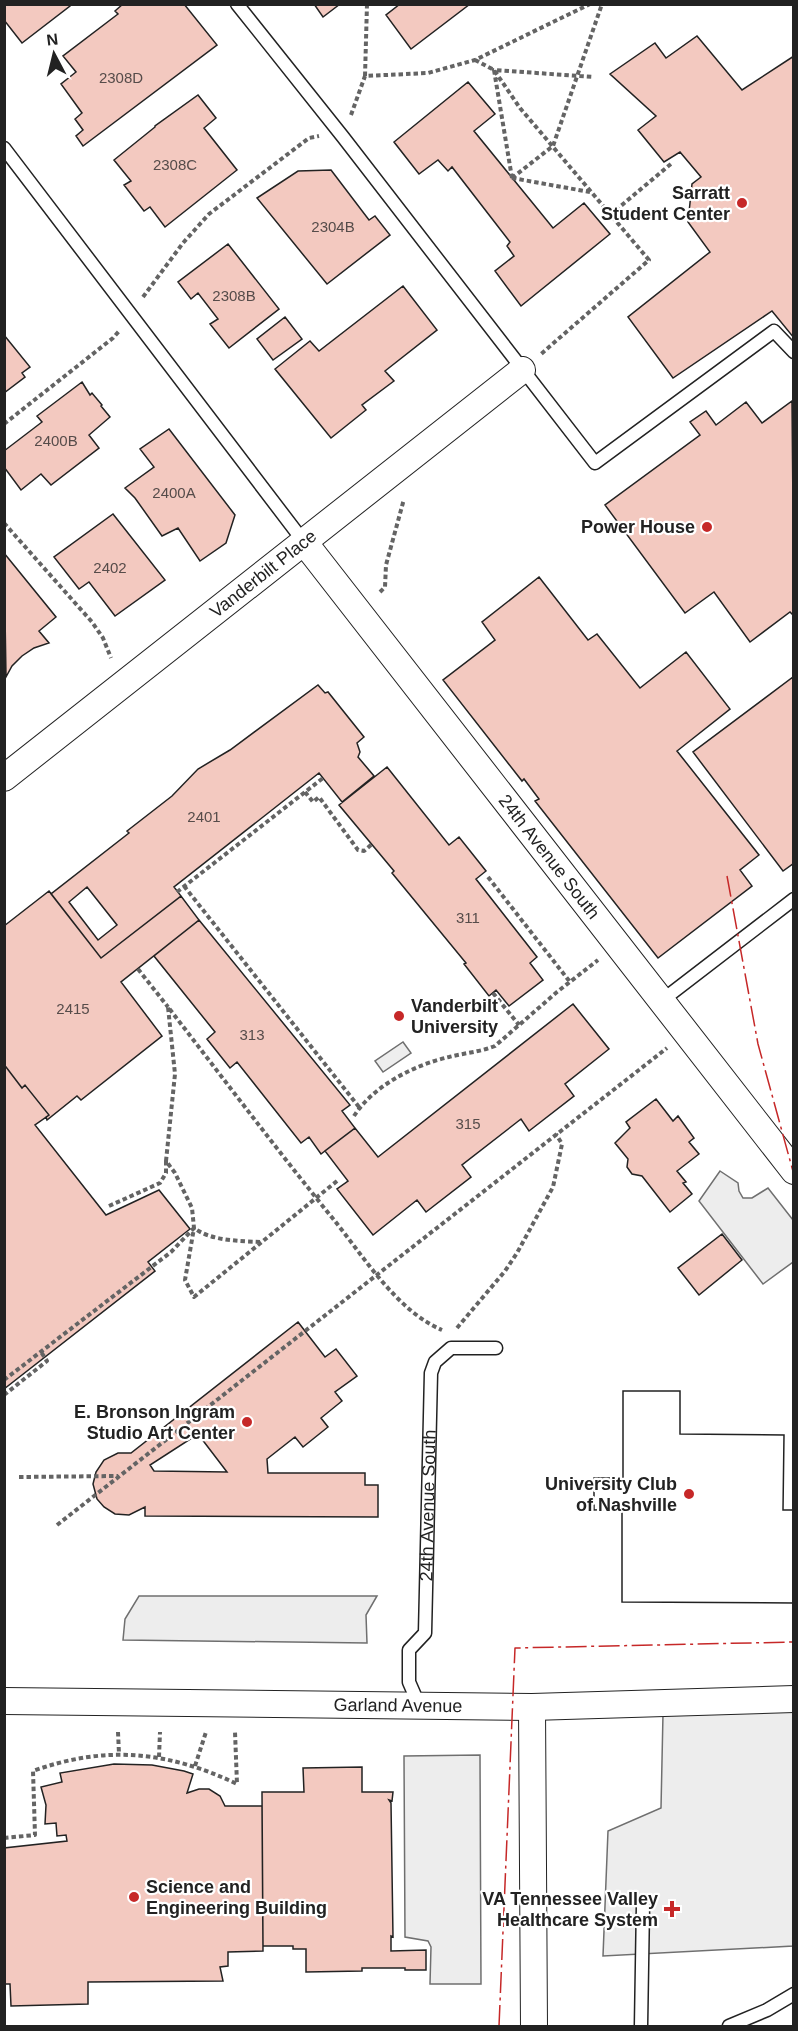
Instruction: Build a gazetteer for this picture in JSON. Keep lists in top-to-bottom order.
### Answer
{
  "streets": {
    "street": ["Vanderbilt Place", "24th Avenue South", "Garland Avenue"]
  },
  "crossings": [
    ["Vanderbilt Place", "24th Avenue South"],
    ["24th Avenue South", "Garland Avenue"]
  ],
  "places": {
    "other": [
      "Sarratt Student Center",
      "Power House",
      "Vanderbilt University",
      "E. Bronson Ingram Studio Art Center",
      "University Club of Nashville",
      "Science and Engineering Building"
    ],
    "health": ["VA Tennessee Valley Healthcare System"]
  },
  "house_numbers": [
    "2308D",
    "2308C",
    "2304B",
    "2308B",
    "2400B",
    "2400A",
    "2402",
    "2401",
    "311",
    "2415",
    "313",
    "315"
  ],
  "north": "top"
}
